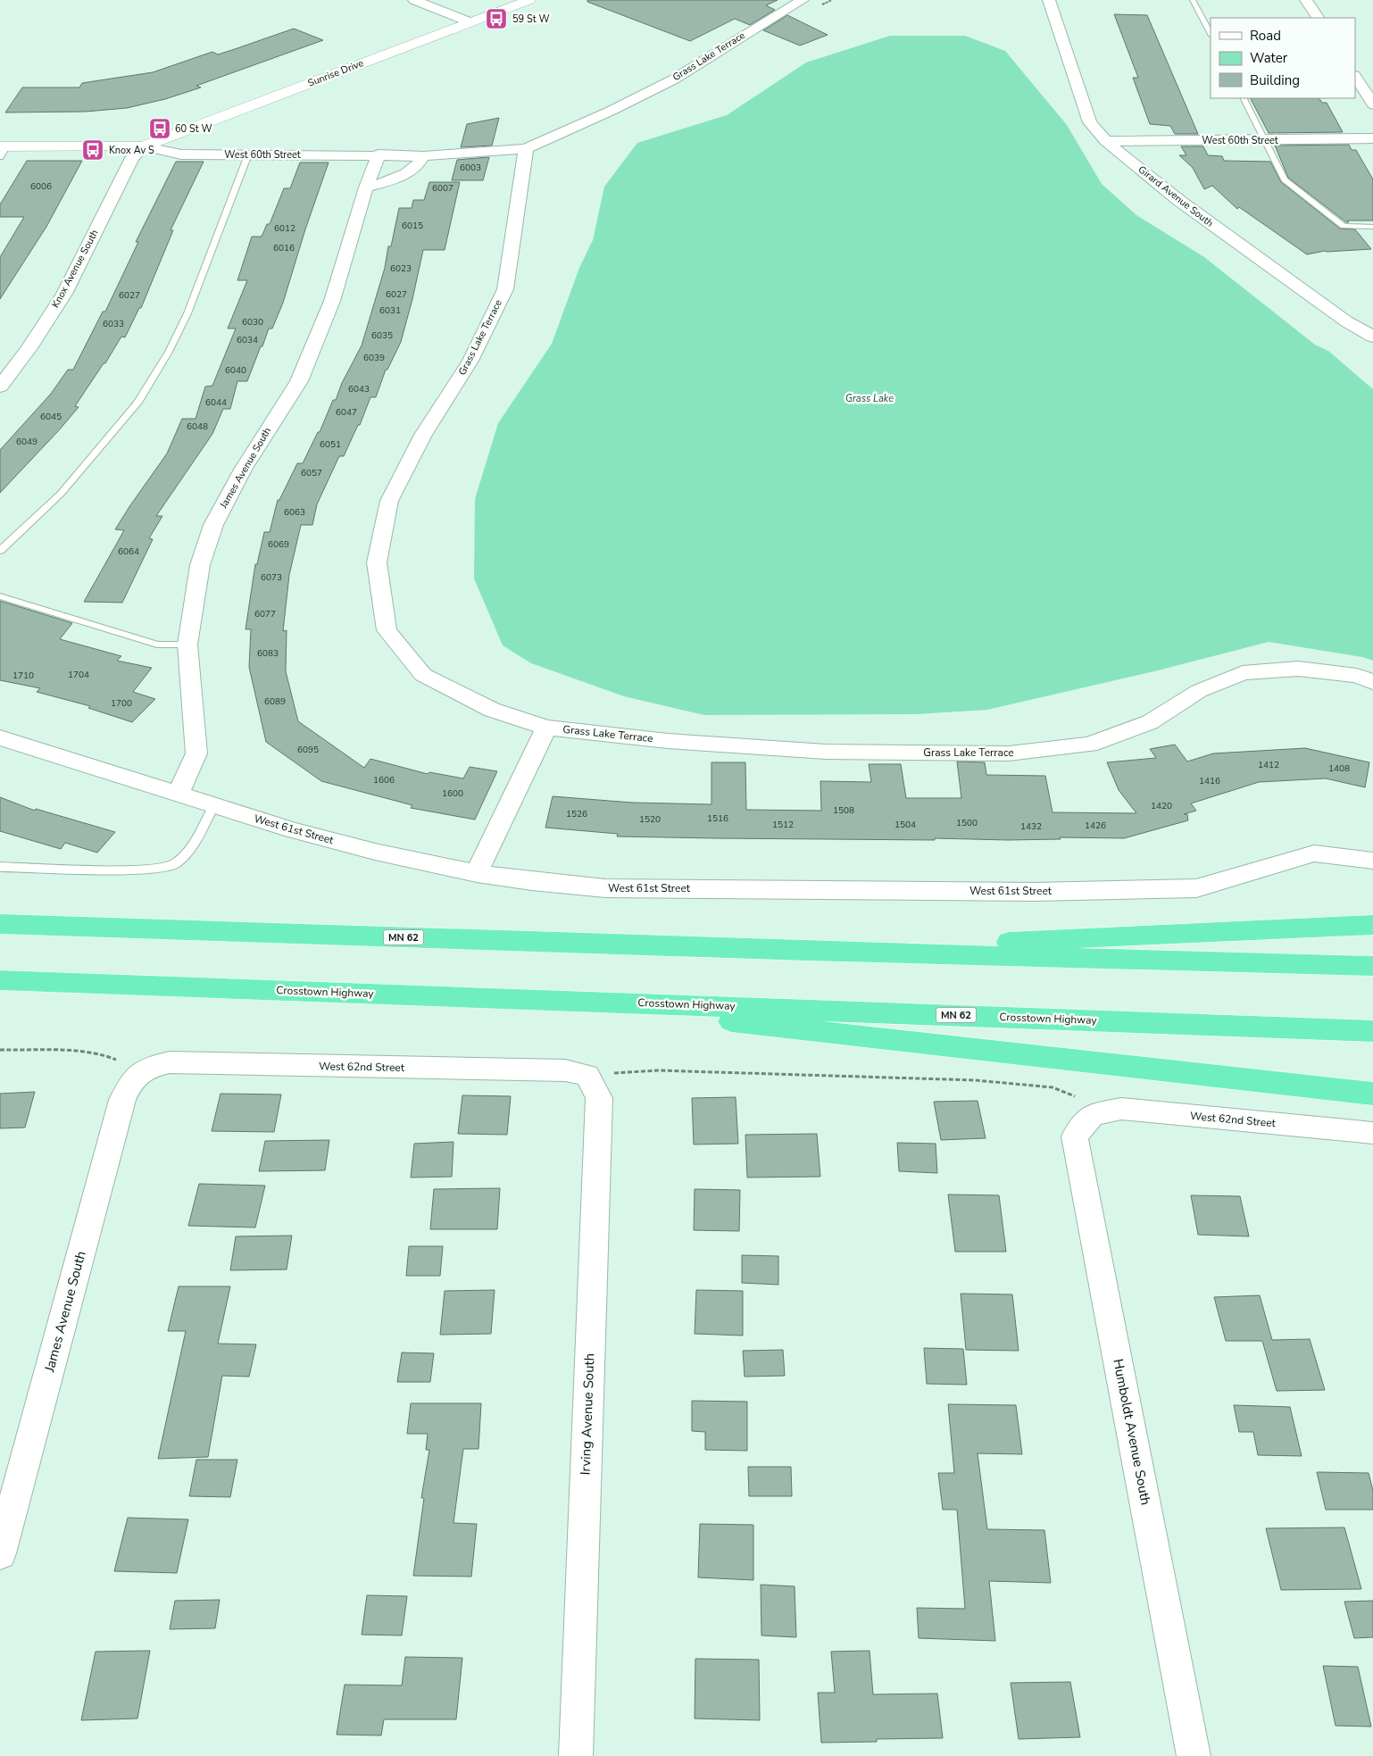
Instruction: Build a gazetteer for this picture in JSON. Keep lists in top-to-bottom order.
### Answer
{
  "streets": {
    "highway": ["MN 62", "Crosstown Highway"],
    "street": [
      "Grass Lake Terrace",
      "Sunrise Drive",
      "West 60th Street",
      "Girard Avenue South",
      "Knox Avenue South",
      "James Avenue South",
      "West 61st Street",
      "West 62nd Street",
      "Irving Avenue South",
      "Humboldt Avenue South"
    ]
  },
  "crossings": [
    ["Grass Lake Terrace", "West 60th Street"],
    ["Sunrise Drive", "West 60th Street"],
    ["Sunrise Drive", "Knox Avenue South"],
    ["West 60th Street", "Girard Avenue South"],
    ["West 60th Street", "Knox Avenue South"],
    ["West 60th Street", "James Avenue South"],
    ["James Avenue South", "West 61st Street"],
    ["James Avenue South", "West 62nd Street"],
    ["West 62nd Street", "Irving Avenue South"],
    ["West 62nd Street", "Humboldt Avenue South"]
  ],
  "water": ["Grass Lake"],
  "places": {
    "bus stop": ["59 St W", "60 St W", "Knox Av S"]
  },
  "house_numbers": [
    "6003",
    "6006",
    "6007",
    "6015",
    "6012",
    "6016",
    "6023",
    "6027",
    "6027",
    "6031",
    "6030",
    "6033",
    "6035",
    "6034",
    "6039",
    "6040",
    "6043",
    "6044",
    "6047",
    "6045",
    "6048",
    "6049",
    "6051",
    "6057",
    "6063",
    "6069",
    "6064",
    "6073",
    "6077",
    "6083",
    "1704",
    "1710",
    "6089",
    "1700",
    "6095",
    "1412",
    "1408",
    "1606",
    "1416",
    "1600",
    "1420",
    "1508",
    "1526",
    "1516",
    "1520",
    "1500",
    "1512",
    "1504",
    "1426",
    "1432"
  ],
  "legend": ["Road", "Water", "Building"]
}
